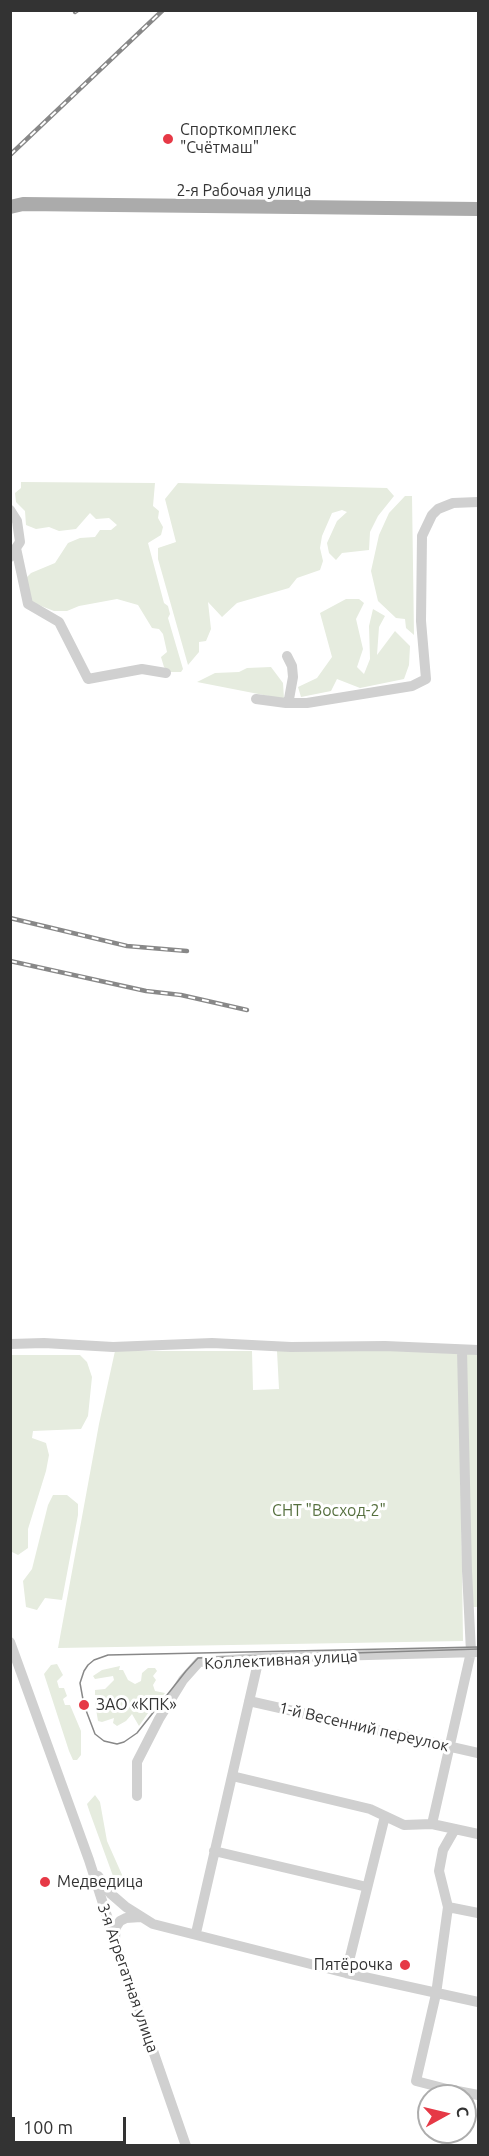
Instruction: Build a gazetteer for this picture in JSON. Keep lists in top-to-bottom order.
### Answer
{
  "streets": {
    "main road": ["2-я Рабочая улица"],
    "street": ["Коллективная улица", "1-й Весенний переулок", "3-я Агрегатная улица"]
  },
  "parks": ["СНТ \"Восход-2\""],
  "places": [
    "Спорткомплекс \"Счётмаш\"",
    "ЗАО «КПК»",
    "Медведица",
    "Пятёрочка"
  ],
  "scale_bar": "100 m",
  "north": "right"
}
